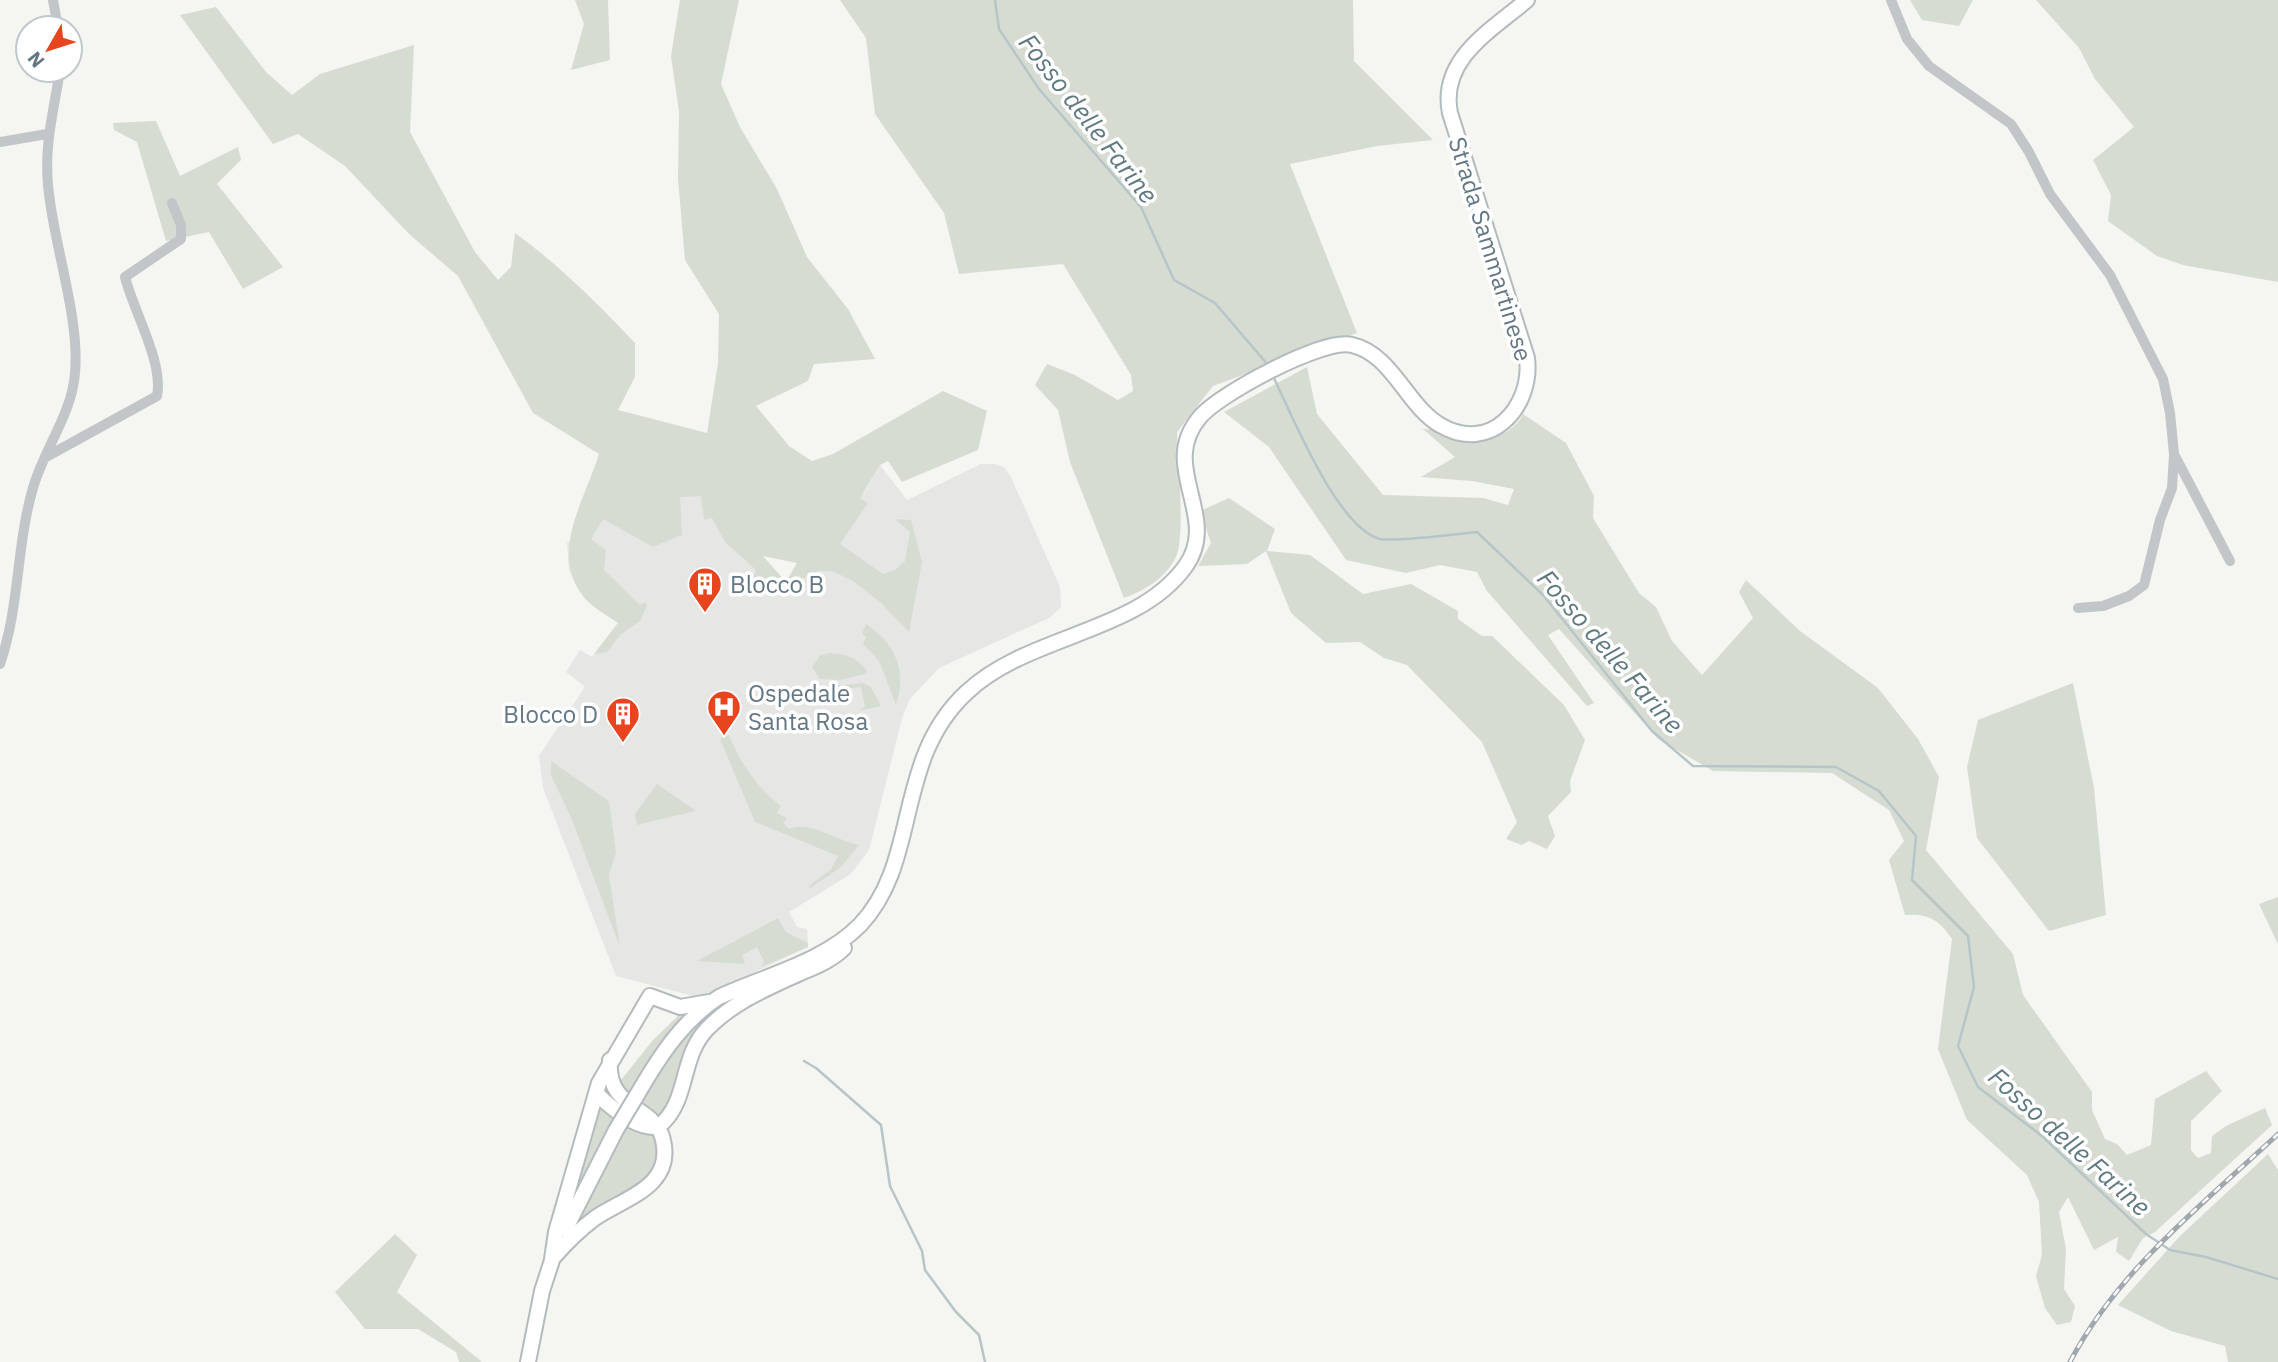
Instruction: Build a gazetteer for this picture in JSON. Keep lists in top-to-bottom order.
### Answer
{
  "streets": {
    "main road": ["Strada Sammartinese"]
  },
  "water": ["Fosso delle Farine"],
  "places": {
    "building": ["Blocco B", "Blocco D"],
    "hospital": ["Ospedale Santa Rosa"]
  },
  "north": "bottom left"
}
